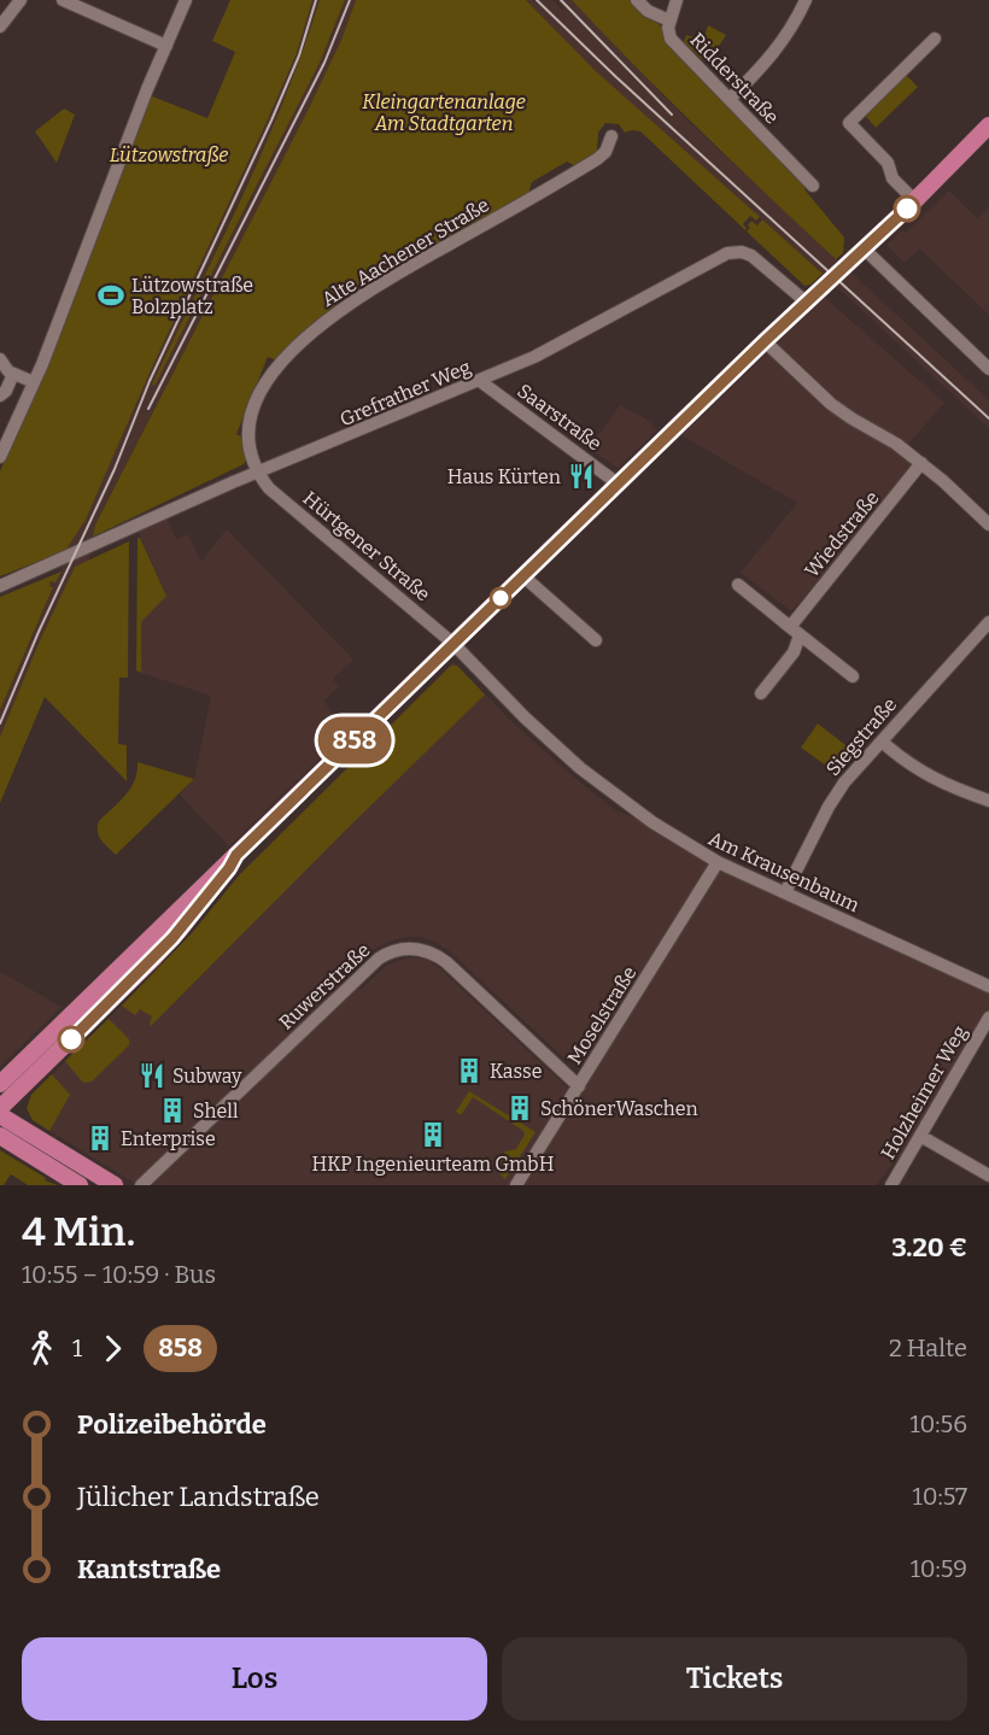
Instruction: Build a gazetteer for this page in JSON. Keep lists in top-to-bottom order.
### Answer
{
  "streets": {
    "street": [
      "Ridderstraße",
      "Alte Aachener Straße",
      "Grefrather Weg",
      "Saarstraße",
      "Wiedstraße",
      "Hürtgener Straße",
      "Siegstraße",
      "Am Krausenbaum",
      "Ruwerstraße",
      "Moselstraße",
      "Holzheimer Weg"
    ]
  },
  "crossings": [
    ["Alte Aachener Straße", "Grefrather Weg"],
    ["Alte Aachener Straße", "Hürtgener Straße"],
    ["Grefrather Weg", "Saarstraße"],
    ["Grefrather Weg", "Hürtgener Straße"],
    ["Hürtgener Straße", "Am Krausenbaum"],
    ["Siegstraße", "Am Krausenbaum"],
    ["Am Krausenbaum", "Moselstraße"],
    ["Ruwerstraße", "Moselstraße"]
  ],
  "parks": ["Kleingartenanlage Am Stadtgarten", "Lützowstraße"],
  "places": {
    "sports": ["Lützowstraße Bolzplatz"],
    "restaurant": ["Haus Kürten", "Subway"],
    "building": [
      "Kasse",
      "SchönerWaschen",
      "Shell",
      "HKP Ingenieurteam GmbH",
      "Enterprise"
    ]
  },
  "lines": ["bus line 858"],
  "page": {
    "on_map": "858",
    "heading": ["4 Min.", "10:55 – 10:59 · Bus", "3.20 €"],
    "legs": ["1", "858", "2 Halte"],
    "list": [
      {
        "name": "Polizeibehörde",
        "value": "10:56"
      },
      {
        "name": "Jülicher Landstraße",
        "value": "10:57"
      },
      {
        "name": "Kantstraße",
        "value": "10:59"
      }
    ],
    "buttons": ["Los", "Tickets"]
  }
}
